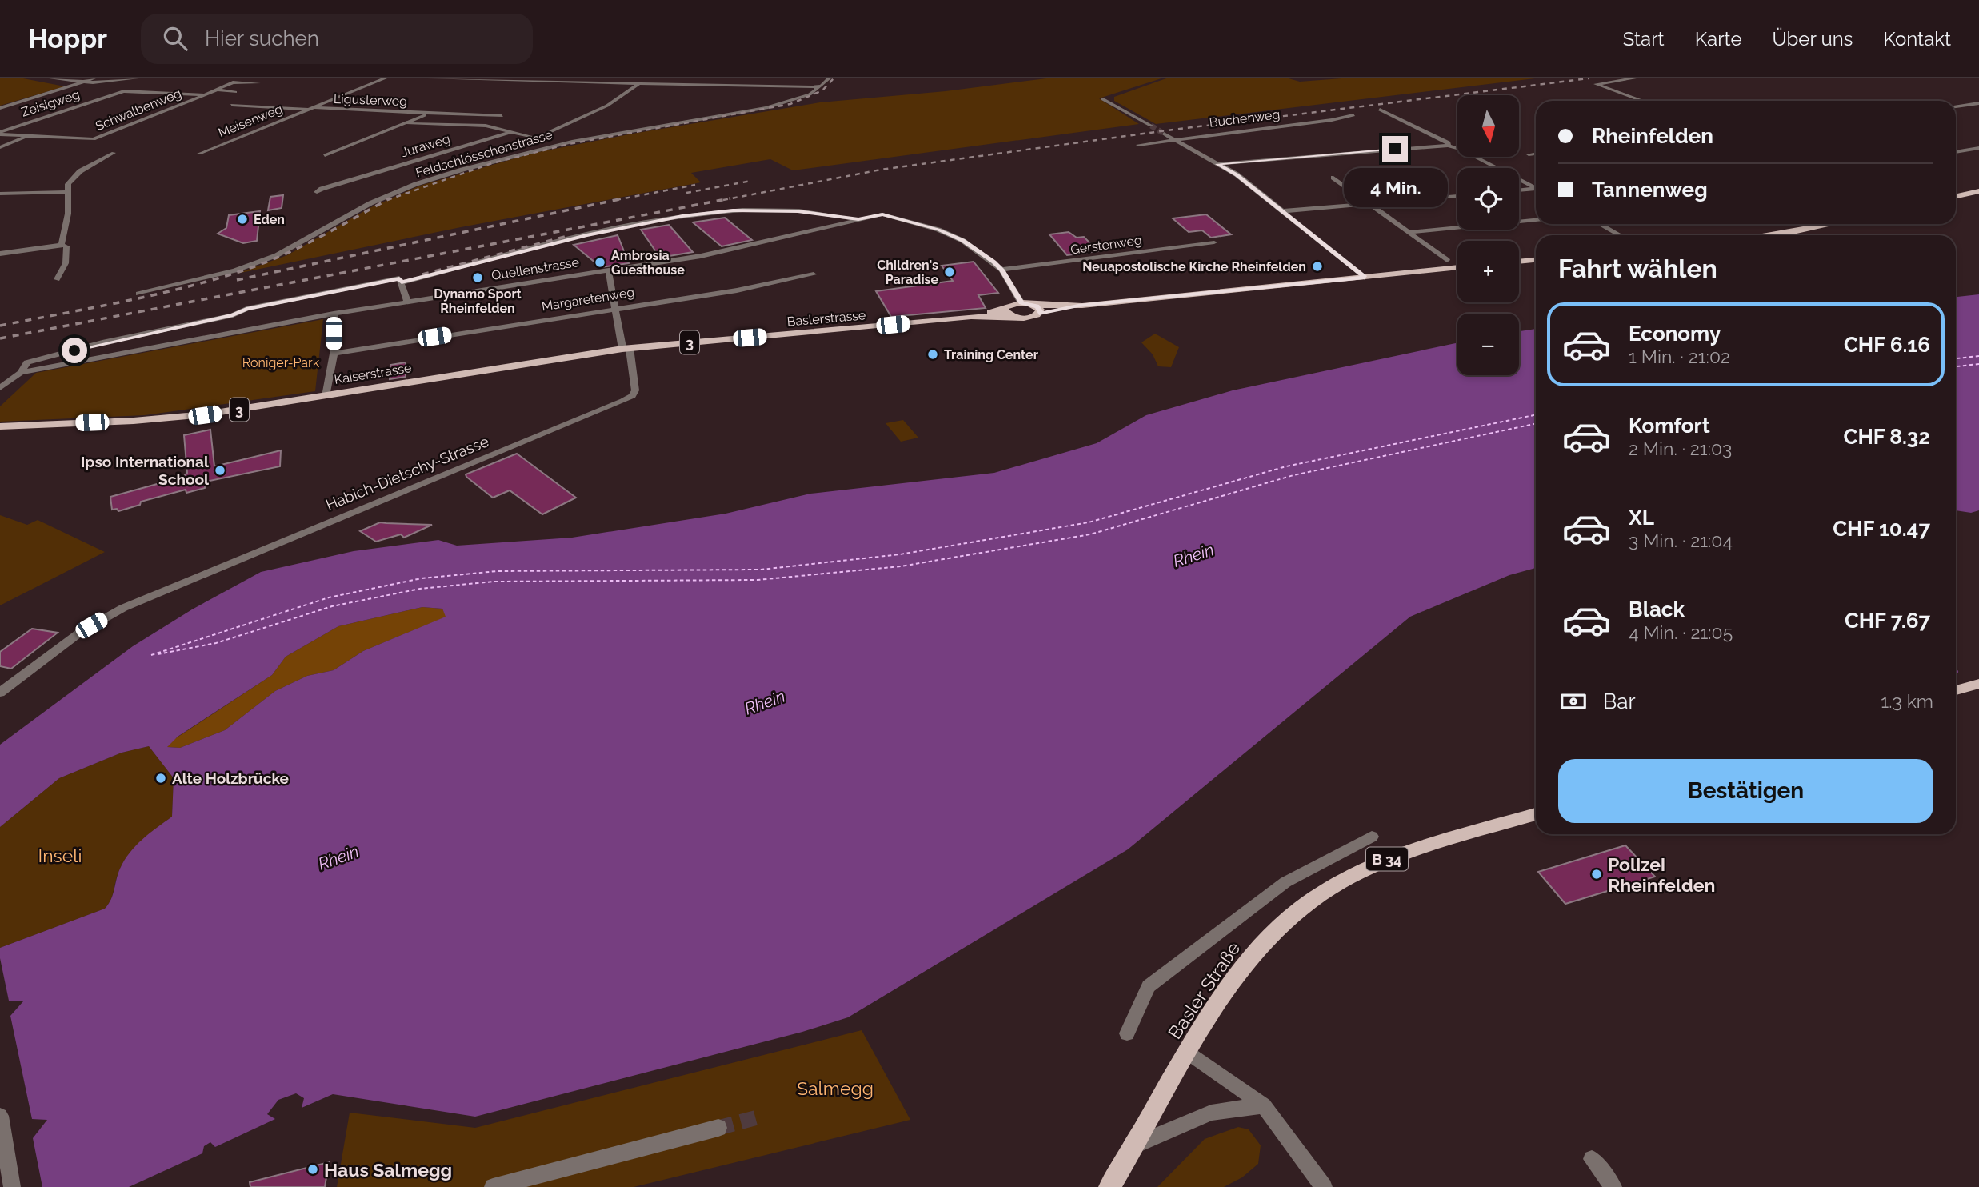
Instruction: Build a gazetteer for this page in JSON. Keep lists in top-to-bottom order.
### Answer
{
  "streets": {
    "main road": [
      "Baslerstrasse",
      "3",
      "Kaiserstrasse",
      "B 34",
      "Basler Straße"
    ],
    "street": [
      "Ligusterweg",
      "Zeisigweg",
      "Schwalbenweg",
      "Buchenweg",
      "Meisenweg",
      "Juraweg",
      "Feldschlösschenstrasse",
      "Gerstenweg",
      "Quellenstrasse",
      "Margaretenweg",
      "Habich-Dietschy-Strasse"
    ]
  },
  "crossings": [
    ["Ligusterweg", "Meisenweg"],
    ["Ligusterweg", "Juraweg"],
    ["Zeisigweg", "Schwalbenweg"],
    ["Gerstenweg", "Quellenstrasse"],
    ["Baslerstrasse", "Kaiserstrasse"],
    ["Kaiserstrasse", "Habich-Dietschy-Strasse"]
  ],
  "water": ["Rhein"],
  "parks": ["Roniger-Park", "Inseli", "Salmegg"],
  "places": [
    "Eden",
    "Ambrosia Guesthouse",
    "Neuapostolische Kirche Rheinfelden",
    "Children's Paradise",
    "Dynamo Sport Rheinfelden",
    "Training Center",
    "Ipso International School",
    "Alte Holzbrücke",
    "Polizei Rheinfelden",
    "Haus Salmegg"
  ],
  "north": "bottom",
  "page": {
    "header": "Hoppr",
    "search": "Hier suchen",
    "nav": [
      "Start",
      "Karte",
      "Über uns",
      "Kontakt"
    ],
    "map_buttons": ["+", "−"],
    "banner": ["Rheinfelden", "Tannenweg"],
    "bubble": "4 Min.",
    "heading": "Fahrt wählen",
    "list": [
      {
        "name": "Economy",
        "note": "1 Min. · 21:02",
        "value": "CHF 6.16"
      },
      {
        "name": "Komfort",
        "note": "2 Min. · 21:03",
        "value": "CHF 8.32"
      },
      {
        "name": "XL",
        "note": "3 Min. · 21:04",
        "value": "CHF 10.47"
      },
      {
        "name": "Black",
        "note": "4 Min. · 21:05",
        "value": "CHF 7.67"
      }
    ],
    "pay": ["Bar", "1.3 km"],
    "buttons": "Bestätigen"
  }
}
